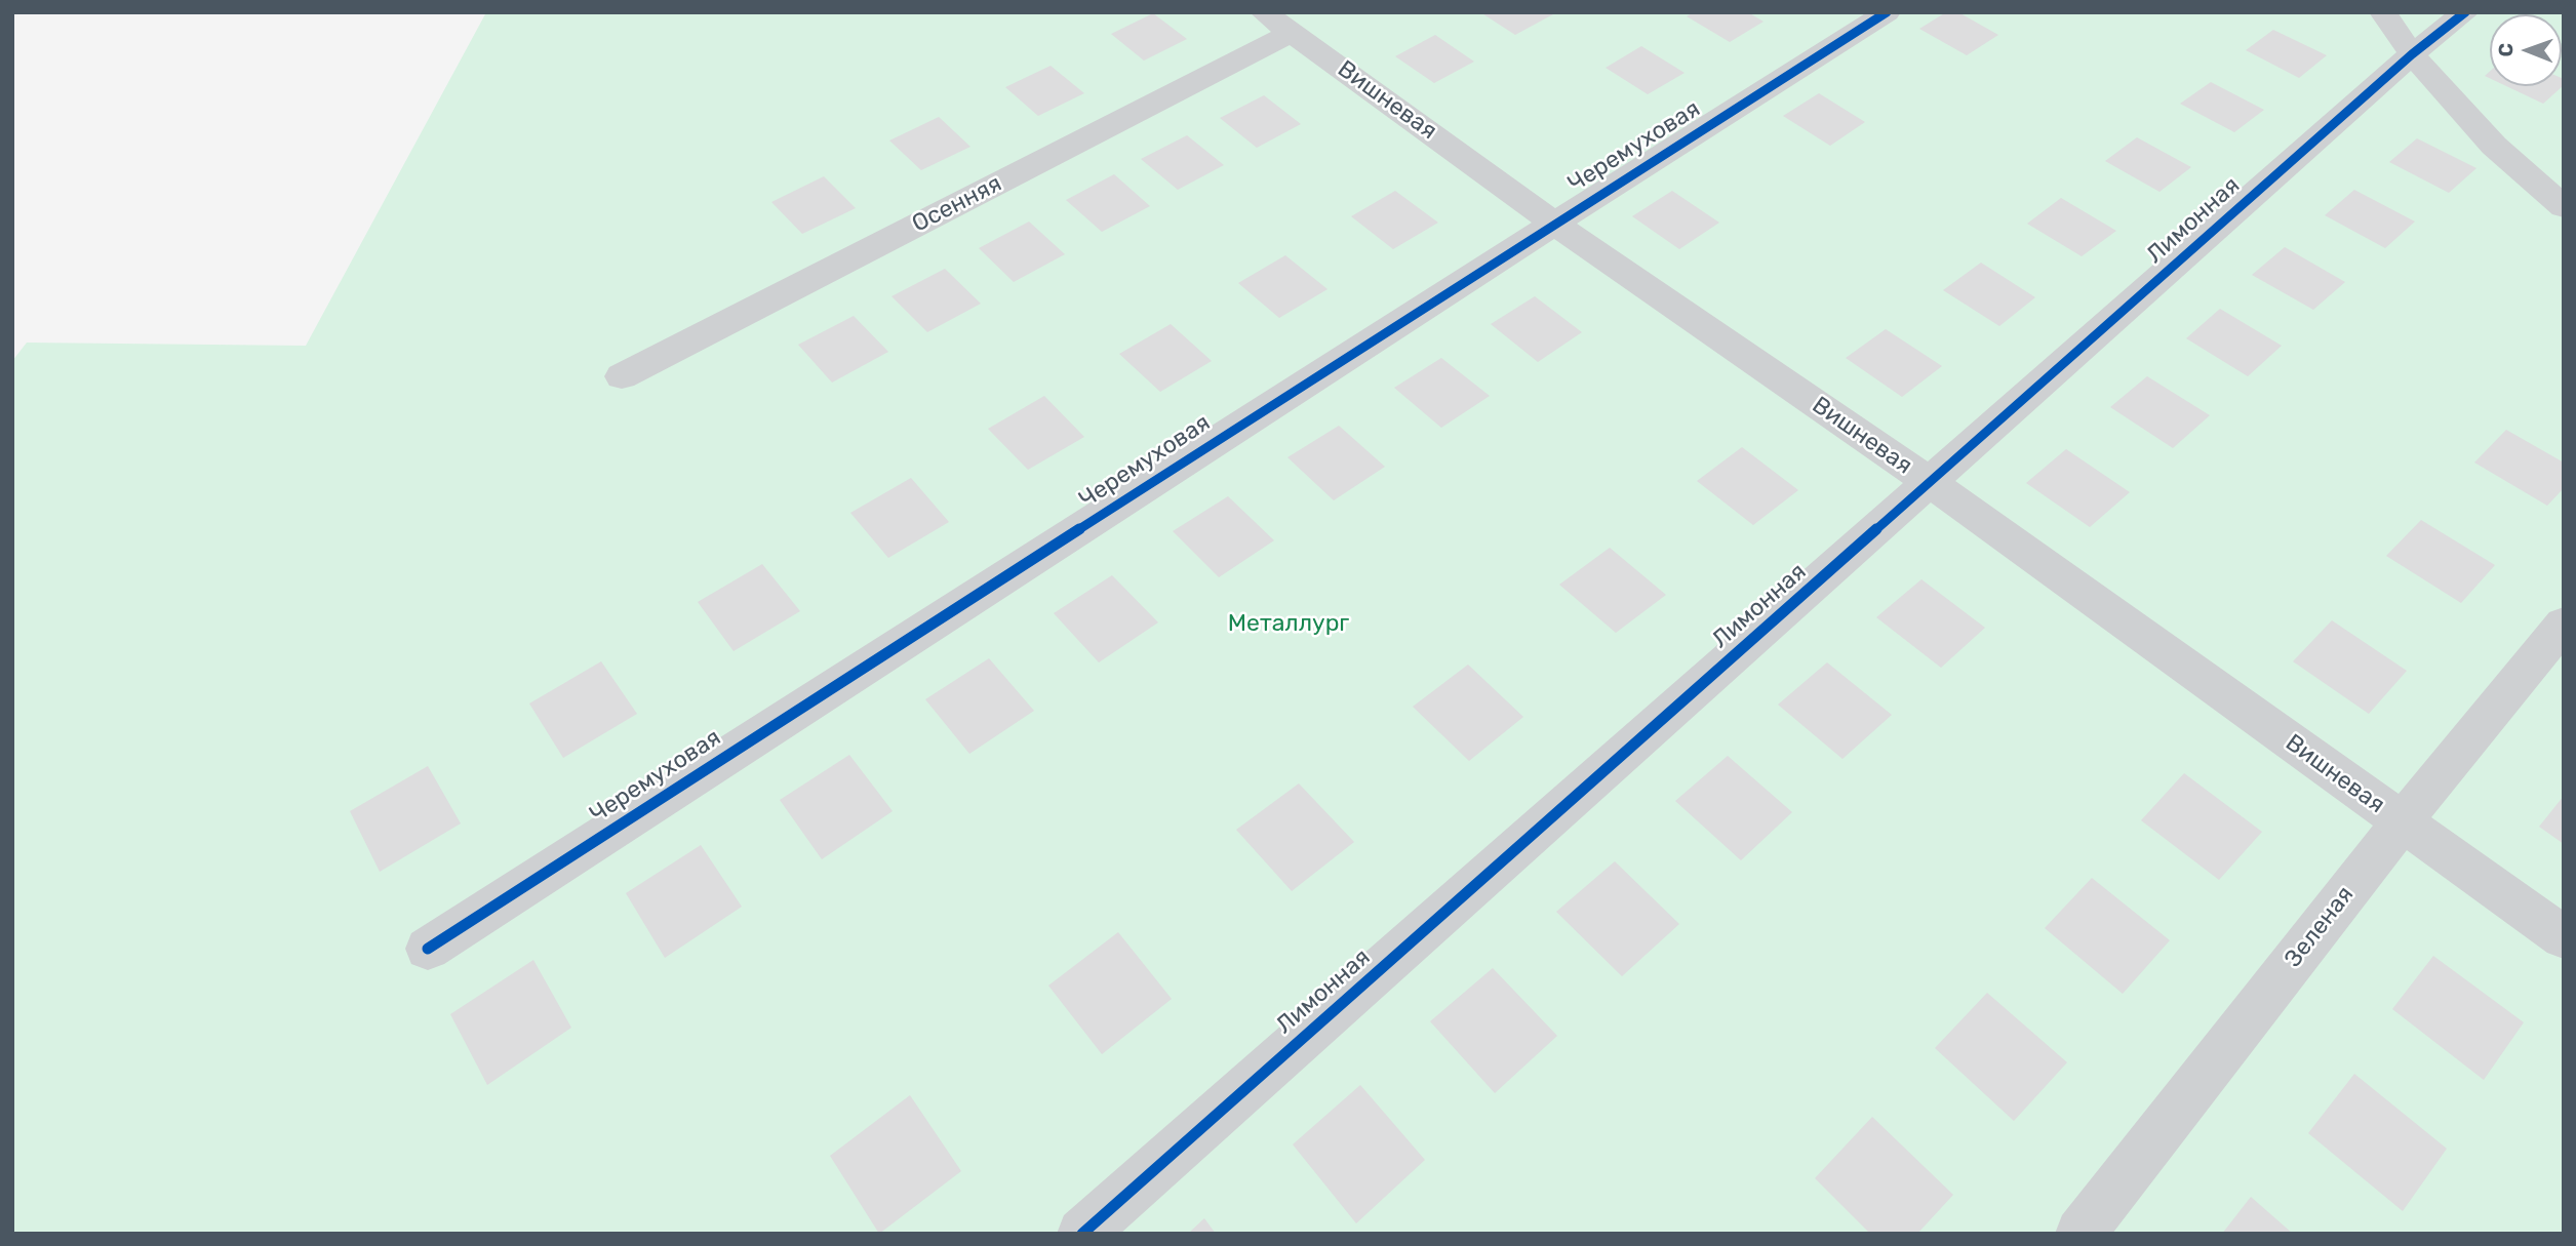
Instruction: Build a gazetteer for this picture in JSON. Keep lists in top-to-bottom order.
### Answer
{
  "streets": {
    "street": [
      "Вишневая",
      "Черемуховая",
      "Осенняя",
      "Лимонная",
      "Зеленая"
    ]
  },
  "crossings": [
    ["Вишневая", "Черемуховая"],
    ["Вишневая", "Осенняя"],
    ["Вишневая", "Лимонная"],
    ["Вишневая", "Зеленая"]
  ],
  "parks": ["Металлург"],
  "north": "left"
}
